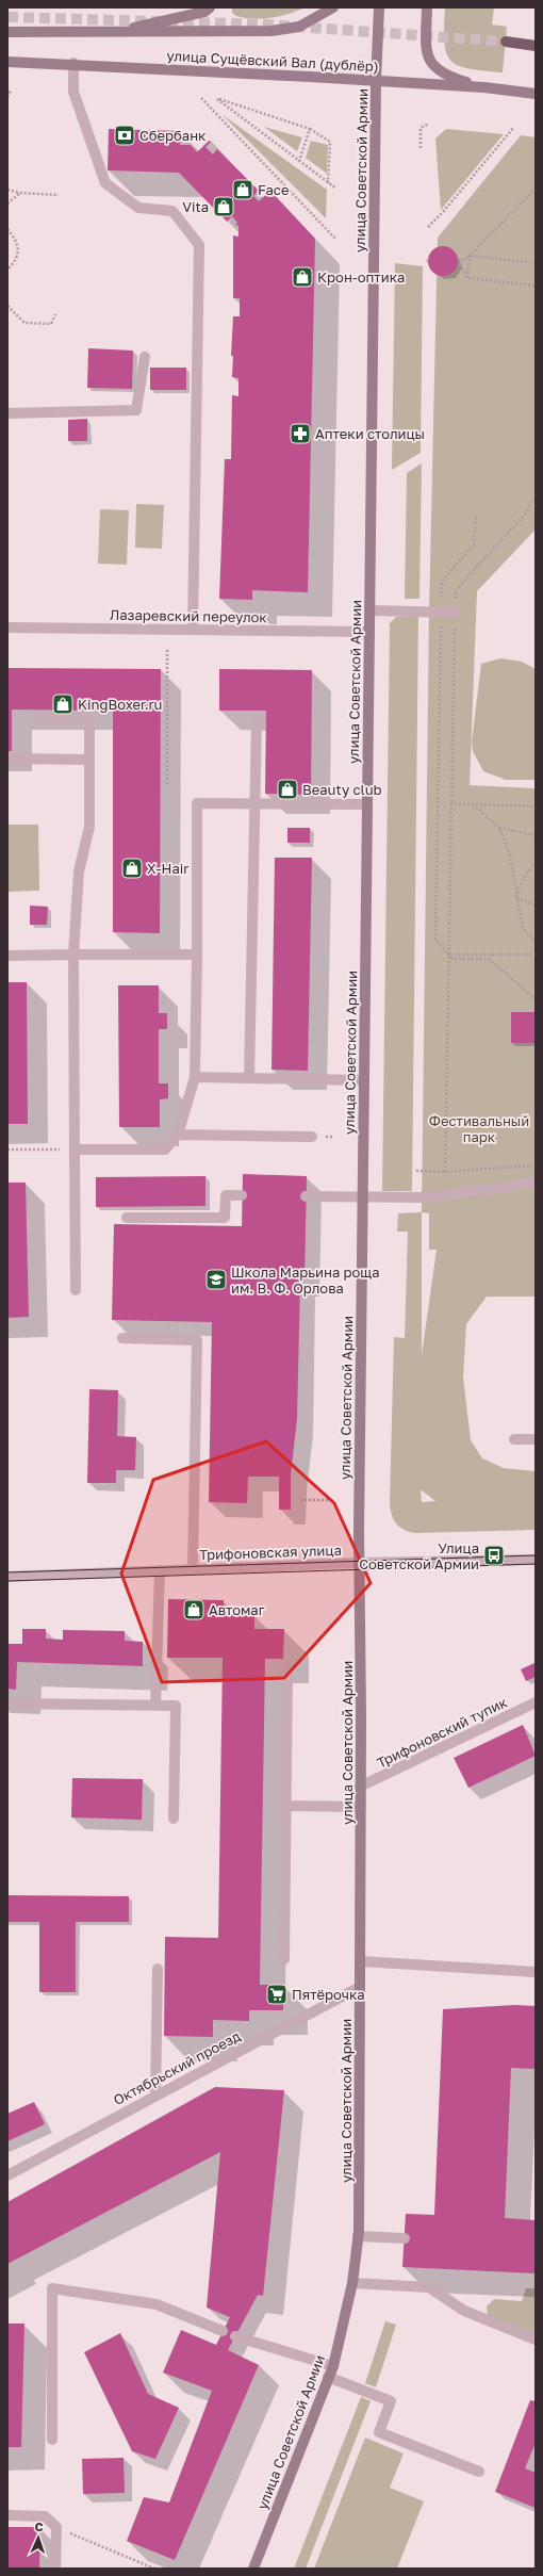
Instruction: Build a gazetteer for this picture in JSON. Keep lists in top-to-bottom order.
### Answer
{
  "streets": {
    "main road": ["улица Сущёвский Вал (дублёр)", "улица Советской Армии"],
    "street": [
      "Лазаревский переулок",
      "Трифоновская улица",
      "Трифоновский тупик",
      "Октябрьский проезд"
    ]
  },
  "crossings": [
    ["улица Сущёвский Вал (дублёр)", "улица Советской Армии"],
    ["улица Советской Армии", "Лазаревский переулок"],
    ["улица Советской Армии", "Трифоновская улица"],
    ["улица Советской Армии", "Трифоновский тупик"],
    ["улица Советской Армии", "Октябрьский проезд"]
  ],
  "parks": ["Фестивальный парк"],
  "places": {
    "bank": ["Сбербанк"],
    "shop": [
      "Face",
      "Vita",
      "Крон-оптика",
      "KingBoxer.ru",
      "Beauty club",
      "X-Hair",
      "Автомаг"
    ],
    "pharmacy": ["Аптеки столицы"],
    "school or university": ["Школа Марьина роща им. В. Ф. Орлова"],
    "bus stop": ["Улица Советской Армии"],
    "supermarket": ["Пятёрочка"]
  },
  "north": "top"
}
